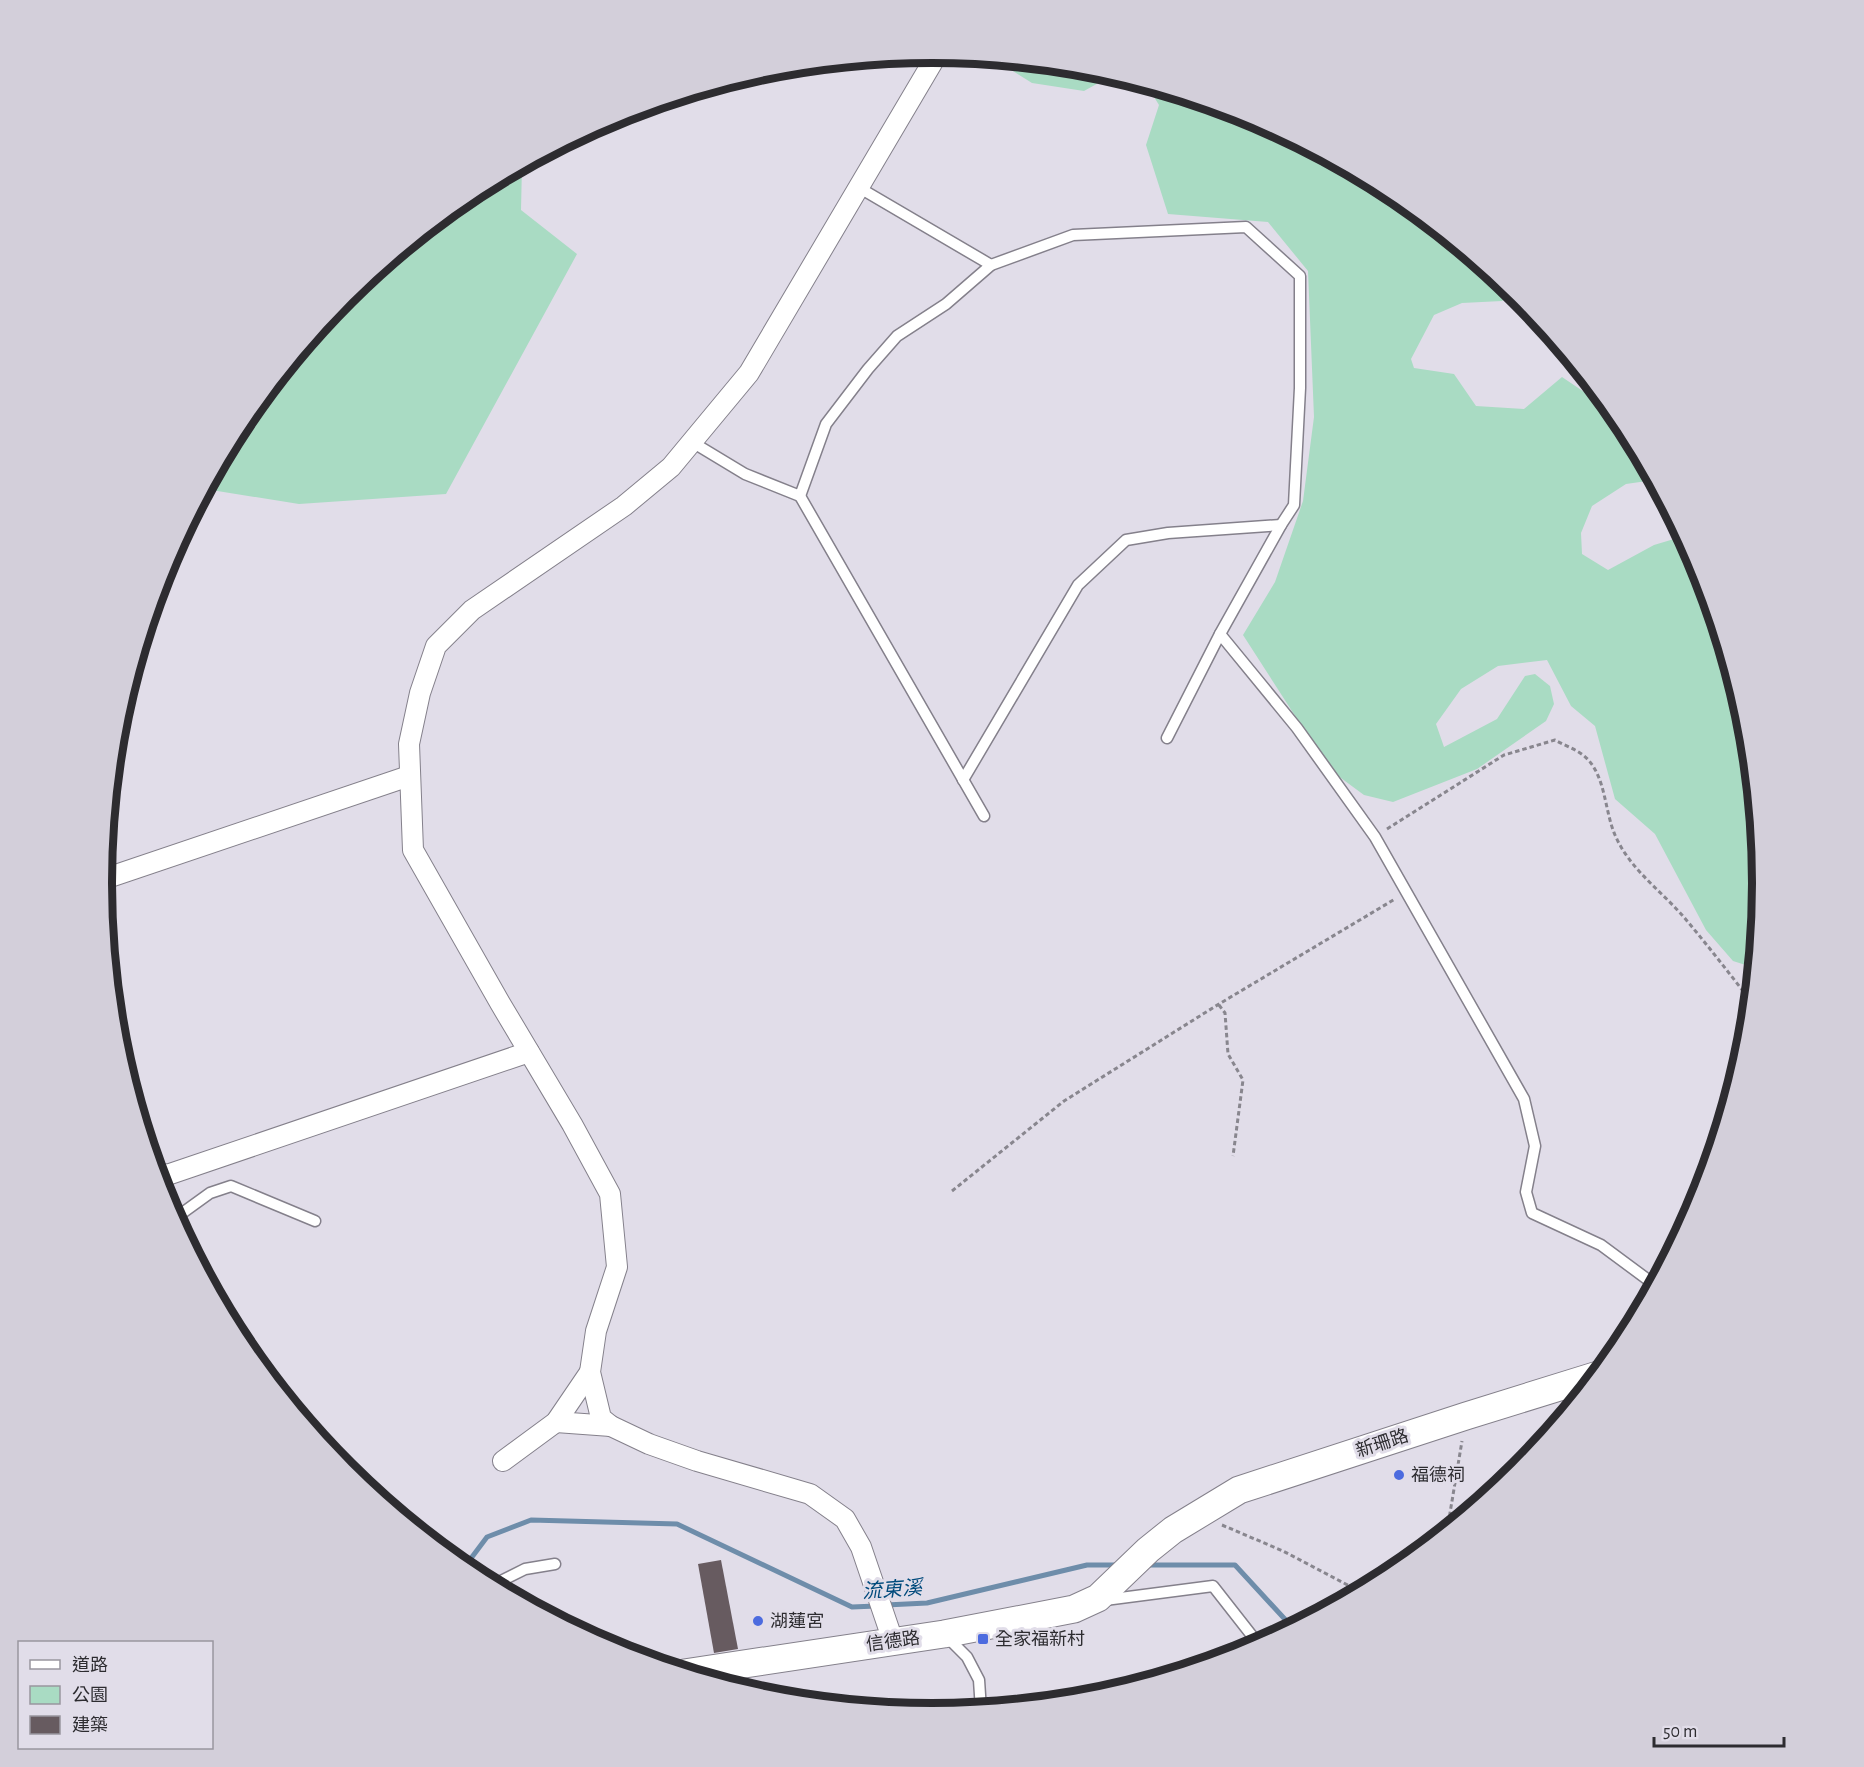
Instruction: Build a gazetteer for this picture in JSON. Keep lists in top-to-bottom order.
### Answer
{
  "streets": {
    "street": ["新珊路", "信德路"]
  },
  "crossings": [
    ["新珊路", "信德路"]
  ],
  "water": ["流東溪"],
  "places": {
    "other": ["福德祠", "湖蓮宮"],
    "transit": ["全家福新村"]
  },
  "legend": ["道路", "公園", "建築"],
  "scale_bar": "50 m"
}
